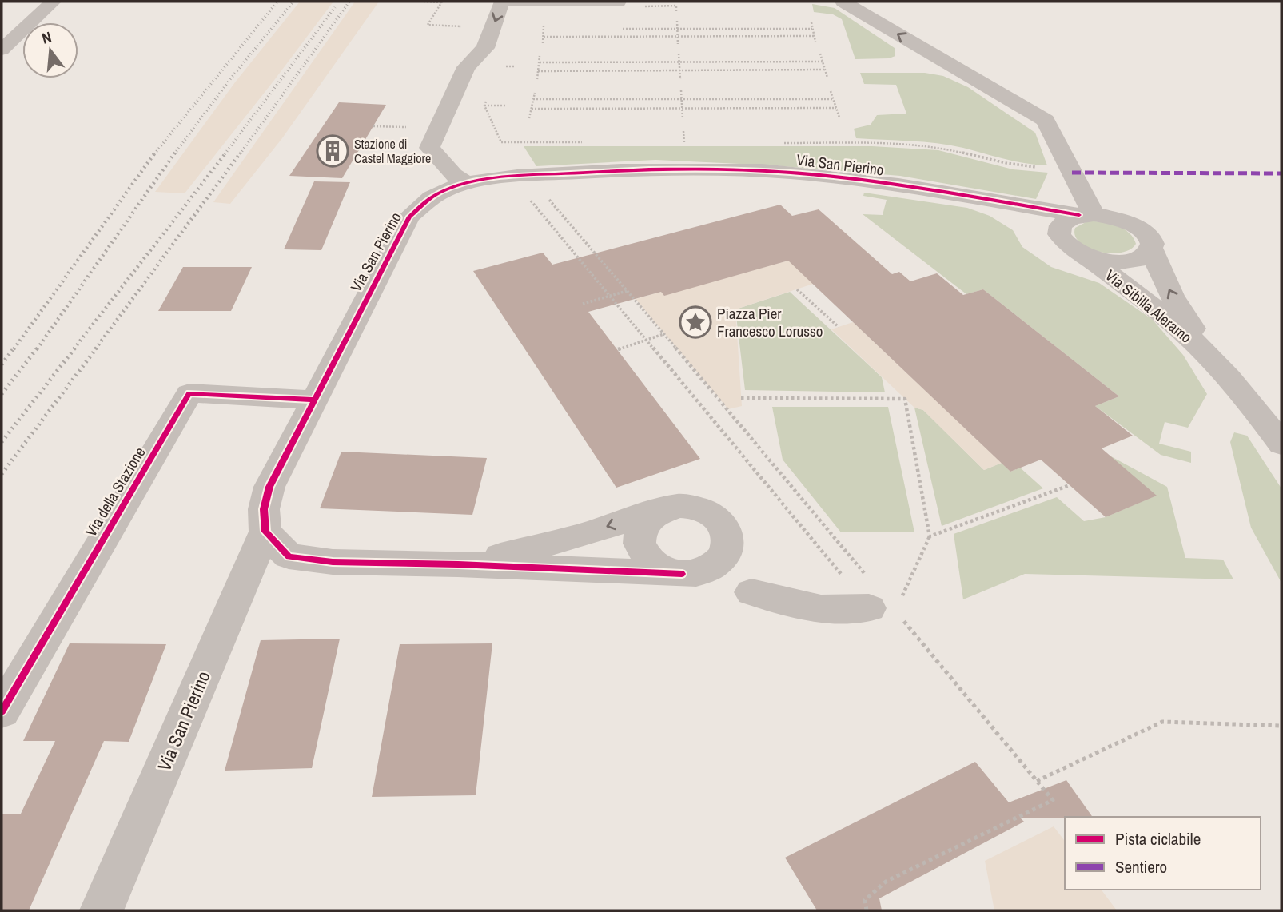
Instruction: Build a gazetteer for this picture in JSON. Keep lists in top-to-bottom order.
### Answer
{
  "streets": {
    "street": ["Via San Pierino", "Via Sibilla Aleramo", "Via della Stazione"]
  },
  "crossings": [
    ["Via San Pierino", "Via Sibilla Aleramo"],
    ["Via San Pierino", "Via della Stazione"]
  ],
  "places": {
    "building": ["Stazione di Castel Maggiore"],
    "place": ["Piazza Pier Francesco Lorusso"]
  },
  "legend": ["Pista ciclabile", "Sentiero"],
  "north": "top"
}
